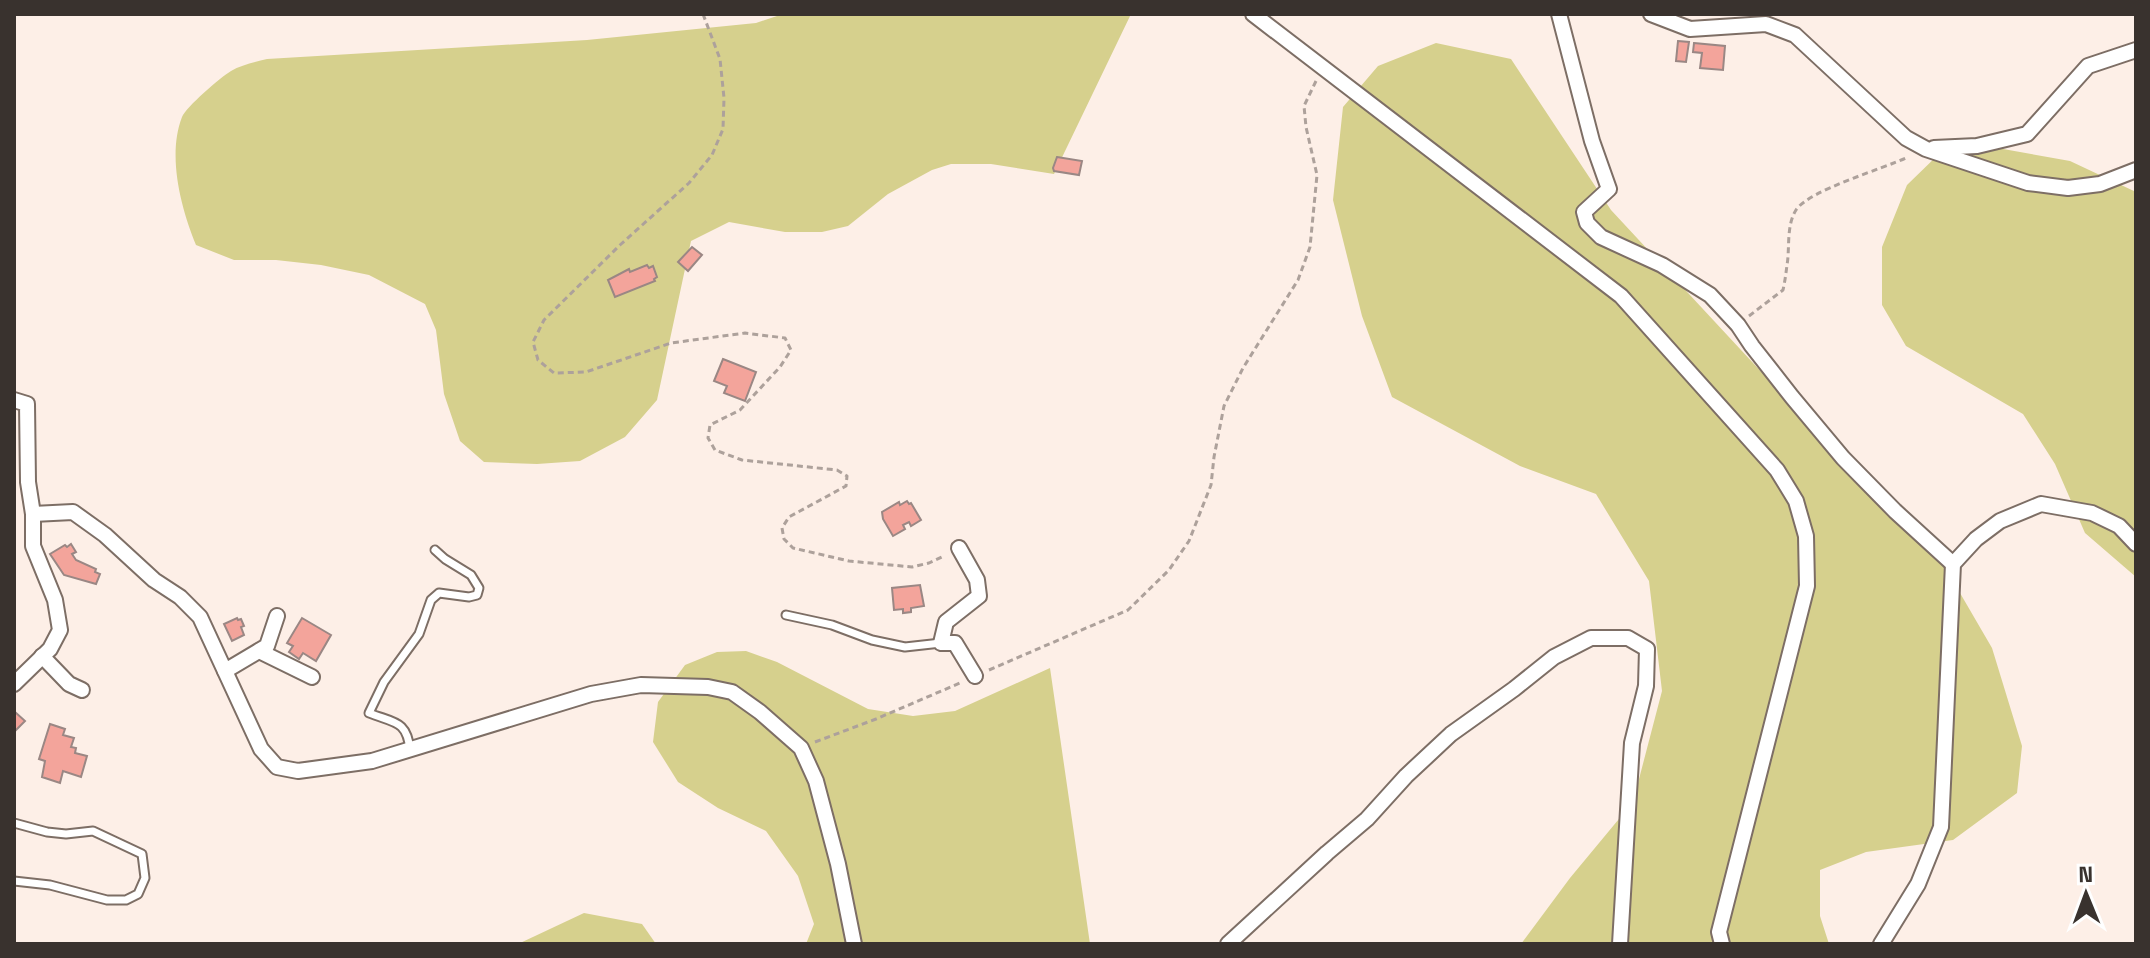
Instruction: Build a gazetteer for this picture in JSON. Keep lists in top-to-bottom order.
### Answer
{
  "north": "top"
}
